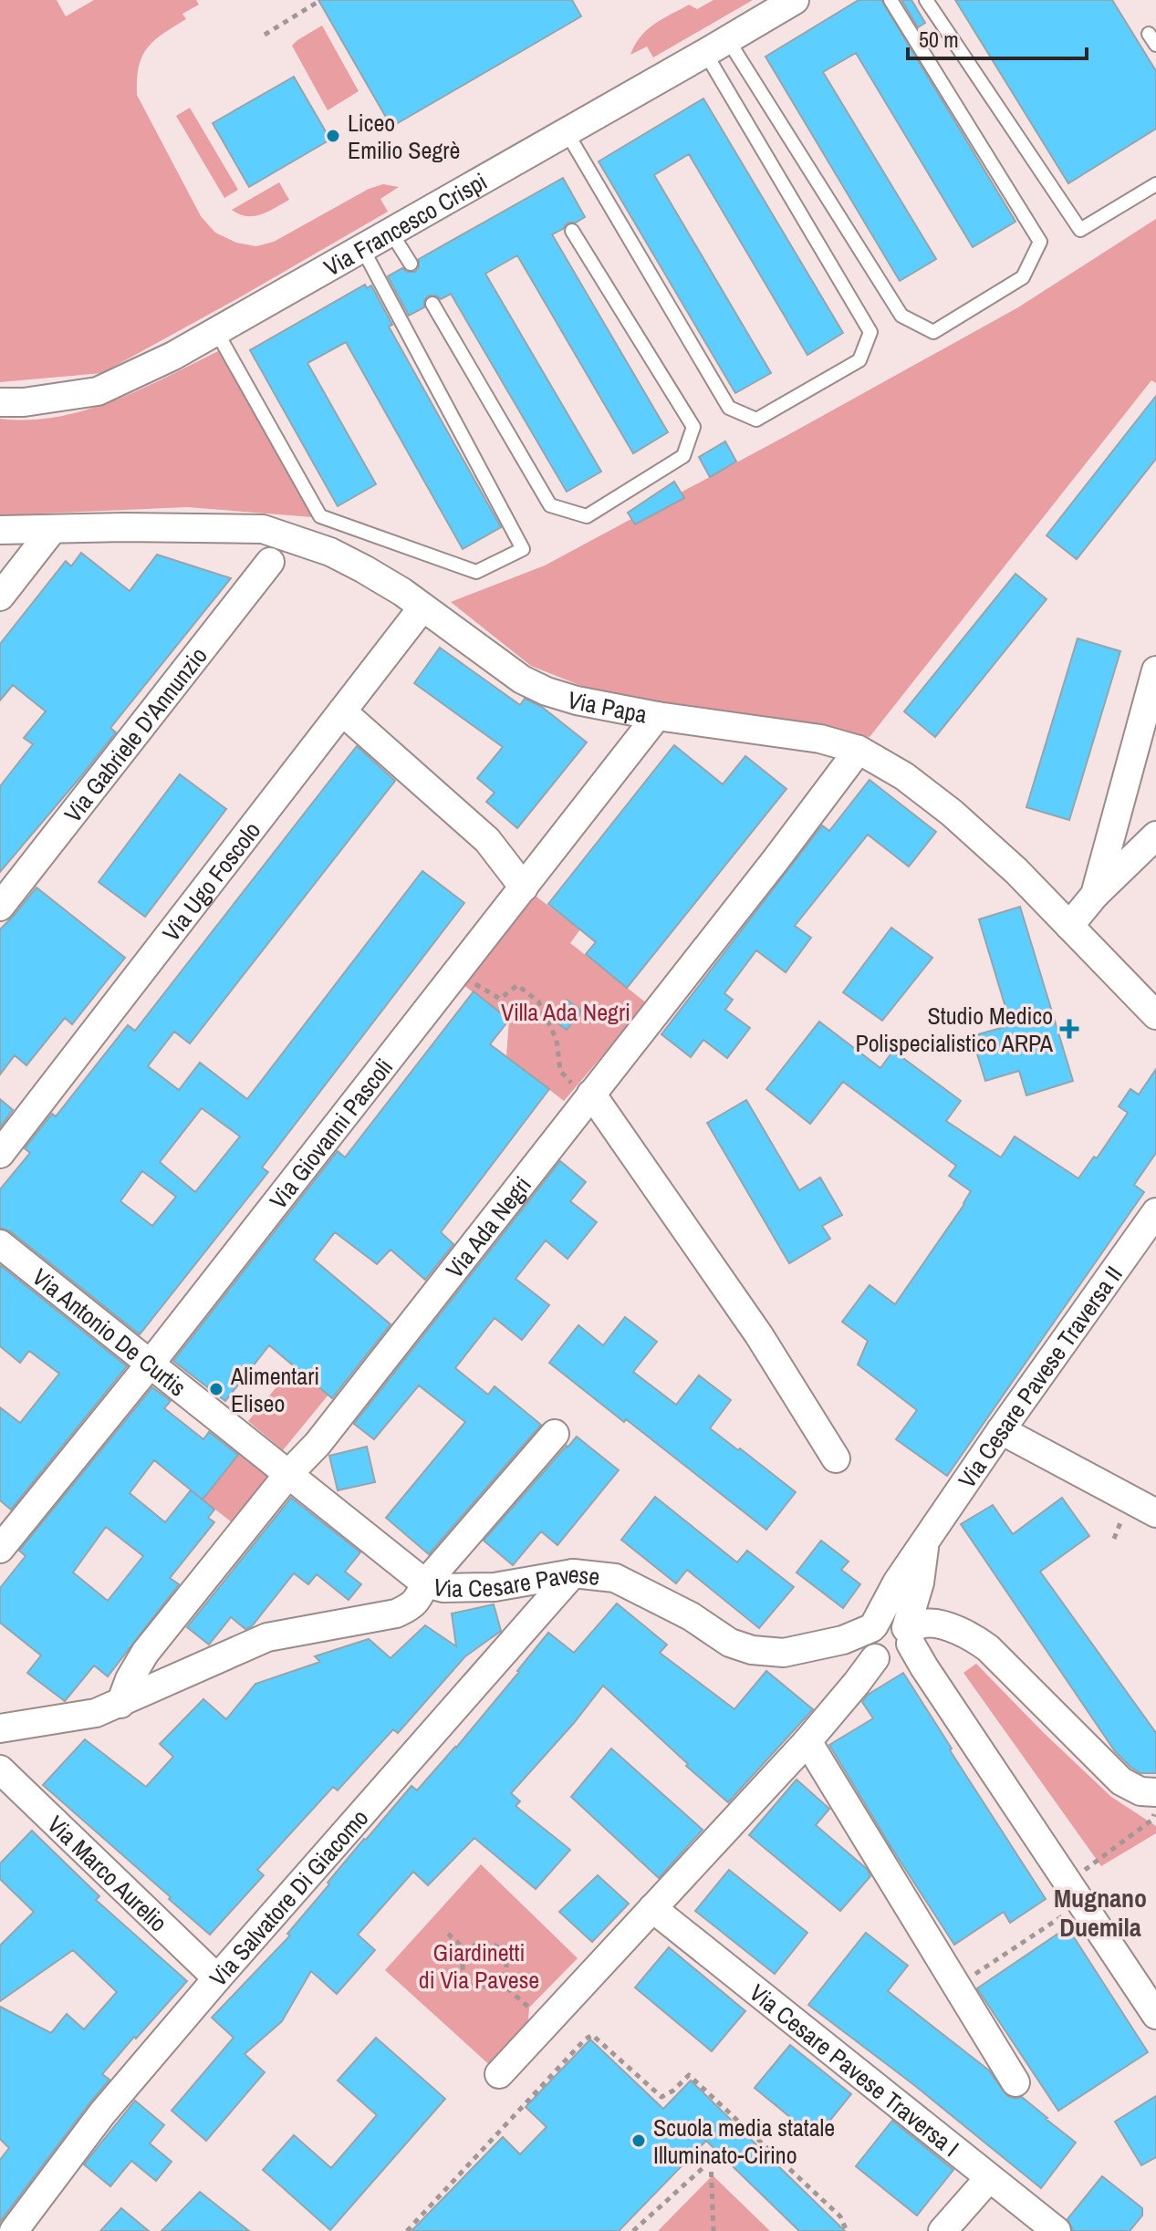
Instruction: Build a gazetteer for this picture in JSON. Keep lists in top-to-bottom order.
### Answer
{
  "streets": {
    "street": [
      "Via Francesco Crispi",
      "Via Papa",
      "Via Gabriele D'Annunzio",
      "Via Ugo Foscolo",
      "Via Giovanni Pascoli",
      "Via Ada Negri",
      "Via Antonio De Curtis",
      "Via Cesare Pavese Traversa II",
      "Via Cesare Pavese",
      "Via Marco Aurelio",
      "Via Salvatore Di Giacomo",
      "Via Cesare Pavese Traversa I"
    ]
  },
  "crossings": [
    ["Via Papa", "Via Ugo Foscolo"],
    ["Via Papa", "Via Giovanni Pascoli"],
    ["Via Papa", "Via Ada Negri"],
    ["Via Giovanni Pascoli", "Via Antonio De Curtis"],
    ["Via Ada Negri", "Via Antonio De Curtis"],
    ["Via Ada Negri", "Via Cesare Pavese"],
    ["Via Antonio De Curtis", "Via Cesare Pavese"],
    ["Via Cesare Pavese Traversa II", "Via Cesare Pavese"],
    ["Via Cesare Pavese", "Via Salvatore Di Giacomo"],
    ["Via Marco Aurelio", "Via Salvatore Di Giacomo"]
  ],
  "districts": ["Mugnano Duemila"],
  "parks": ["Villa Ada Negri", "Giardinetti di Via Pavese"],
  "places": {
    "other": ["Liceo Emilio Segrè", "Alimentari Eliseo", "Scuola media statale Illuminato-Cirino"],
    "health": ["Studio Medico Polispecialistico ARPA"]
  },
  "scale_bar": "50 m"
}
